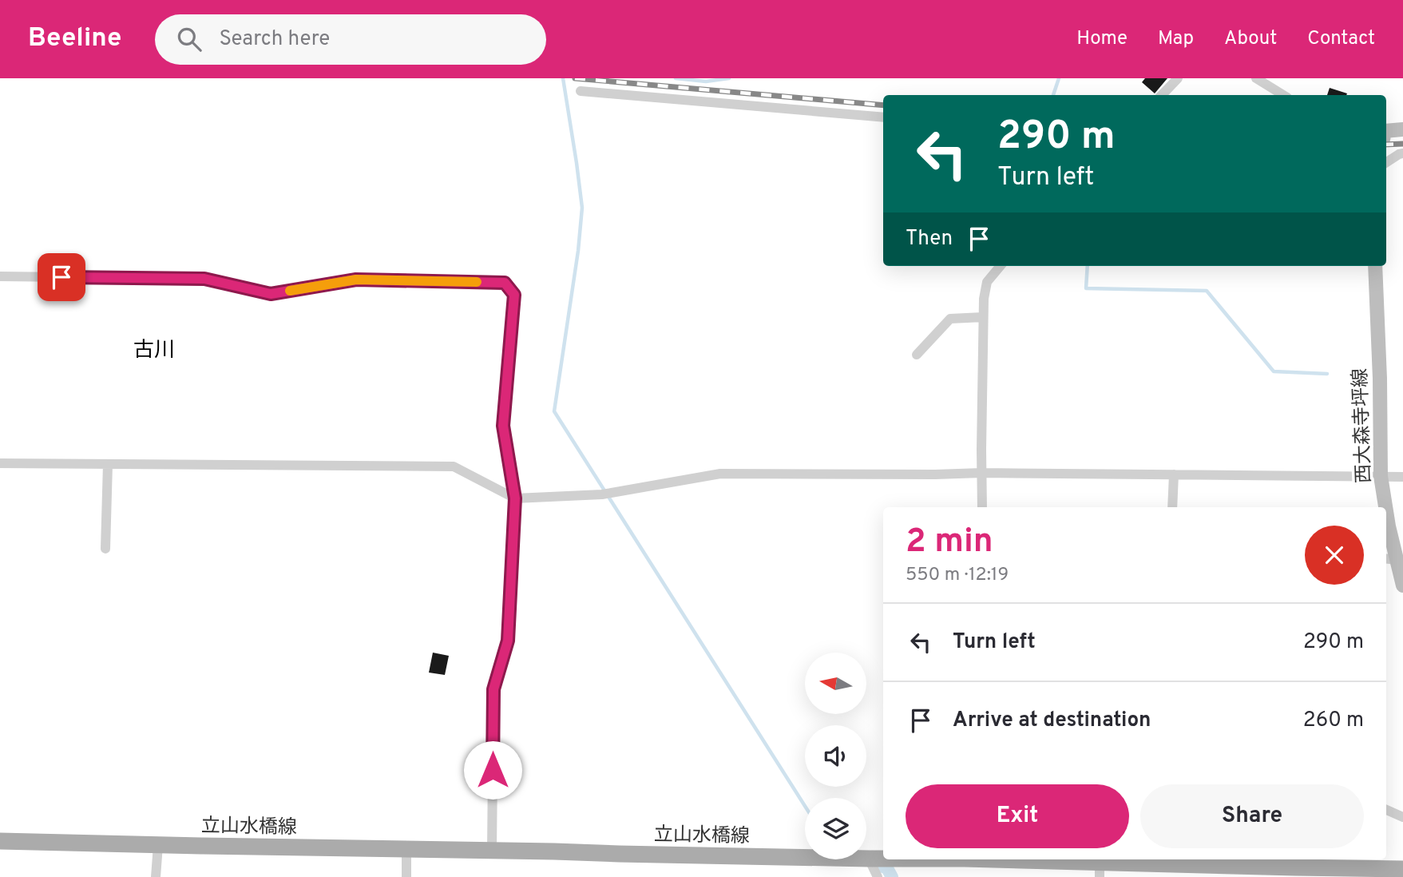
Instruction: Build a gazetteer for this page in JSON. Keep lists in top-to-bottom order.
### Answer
{
  "streets": {
    "main road": ["西大森寺坪線", "立山水橋線"]
  },
  "districts": ["古川"],
  "north": "left",
  "page": {
    "header": "Beeline",
    "search": "Search here",
    "nav": [
      "Home",
      "Map",
      "About",
      "Contact"
    ],
    "turn": ["290 m", "Turn left"],
    "then": "Then",
    "heading": ["2 min", "550 m · 12:19"],
    "list": [
      {
        "name": "Turn left",
        "value": "290 m"
      },
      {
        "name": "Arrive at destination",
        "value": "260 m"
      }
    ],
    "buttons": ["Exit", "Share"]
  }
}
